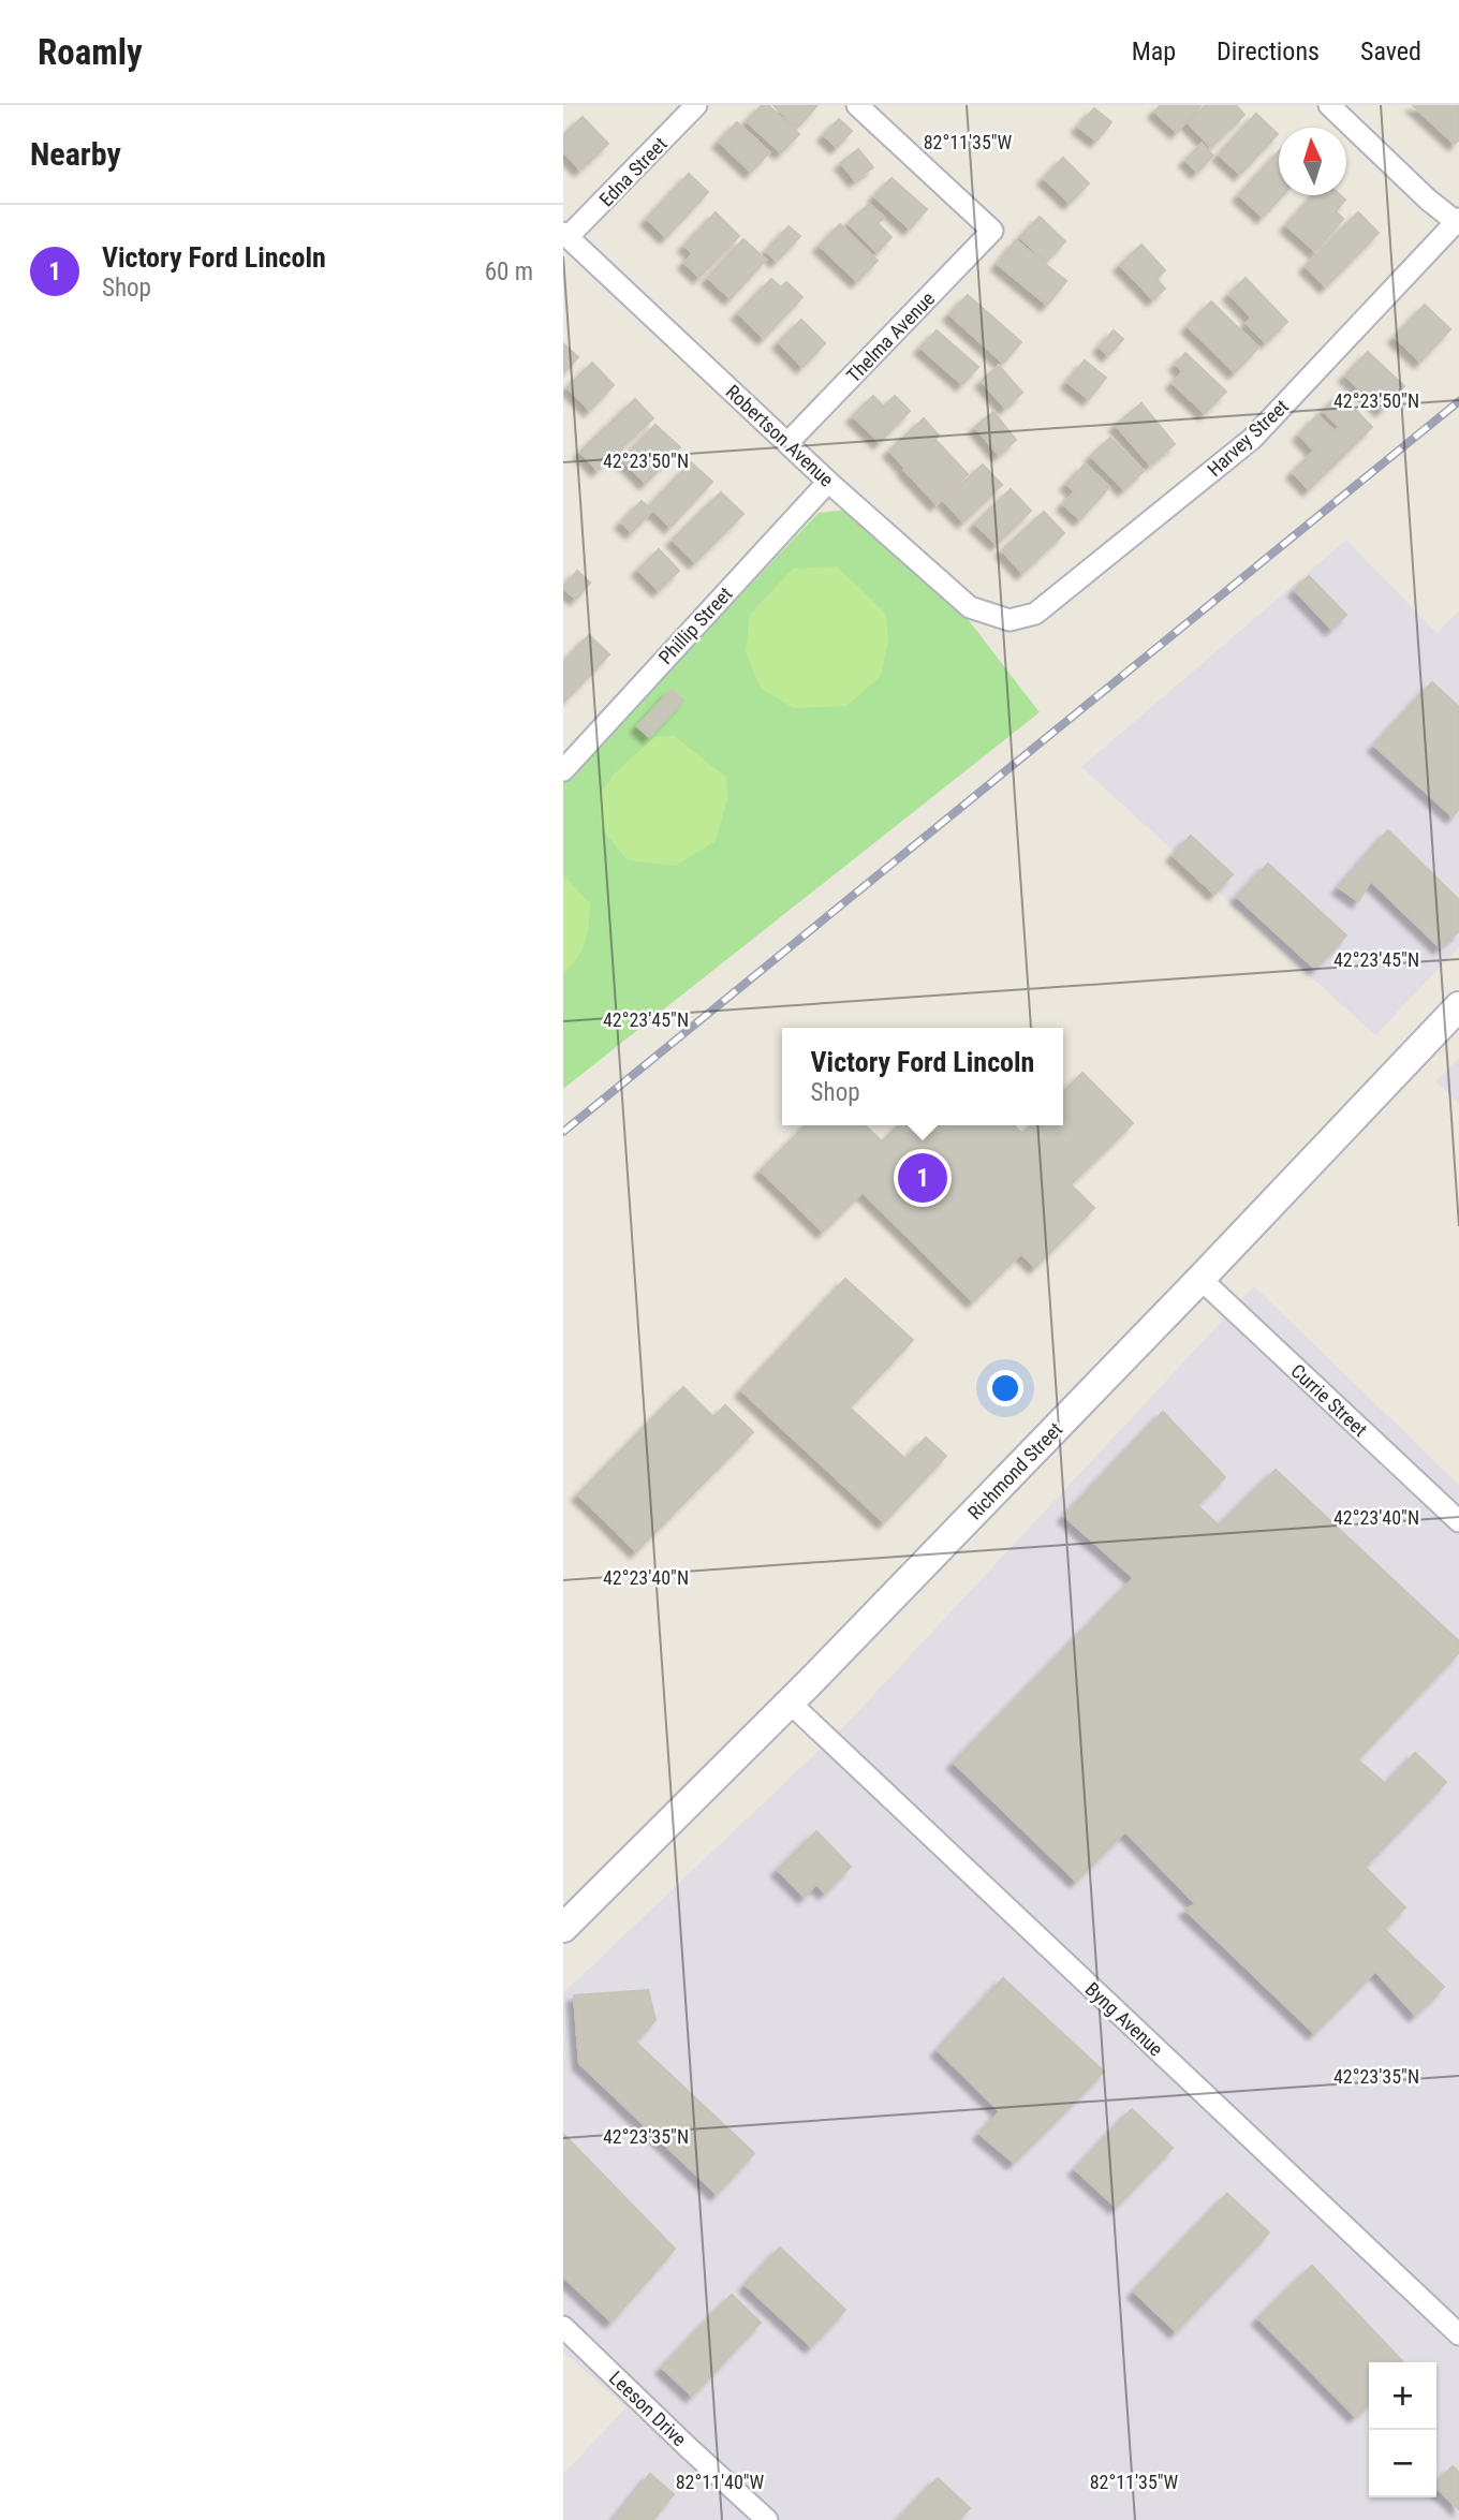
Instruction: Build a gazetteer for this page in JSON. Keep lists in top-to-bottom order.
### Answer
{
  "streets": {
    "main road": ["Richmond Street"],
    "street": [
      "Edna Street",
      "Thelma Avenue",
      "Robertson Avenue",
      "Harvey Street",
      "Phillip Street",
      "Currie Street",
      "Byng Avenue",
      "Leeson Drive"
    ]
  },
  "crossings": [
    ["Edna Street", "Robertson Avenue"],
    ["Thelma Avenue", "Robertson Avenue"],
    ["Robertson Avenue", "Harvey Street"],
    ["Robertson Avenue", "Phillip Street"],
    ["Currie Street", "Richmond Street"],
    ["Richmond Street", "Byng Avenue"]
  ],
  "north": "top",
  "page": {
    "header": "Roamly",
    "nav": ["Map", "Directions", "Saved"],
    "heading": "Nearby",
    "list": [
      {
        "mark": "1",
        "name": "Victory Ford Lincoln",
        "note": "Shop",
        "value": "60 m"
      }
    ],
    "popup": ["Victory Ford Lincoln", "Shop"],
    "pins": "1",
    "map_buttons": ["+", "−"]
  },
  "coordinates": [
    "82°11'35\"W",
    "42°23'50\"N",
    "42°23'45\"N",
    "42°23'40\"N",
    "42°23'35\"N",
    "82°11'40\"W"
  ]
}
